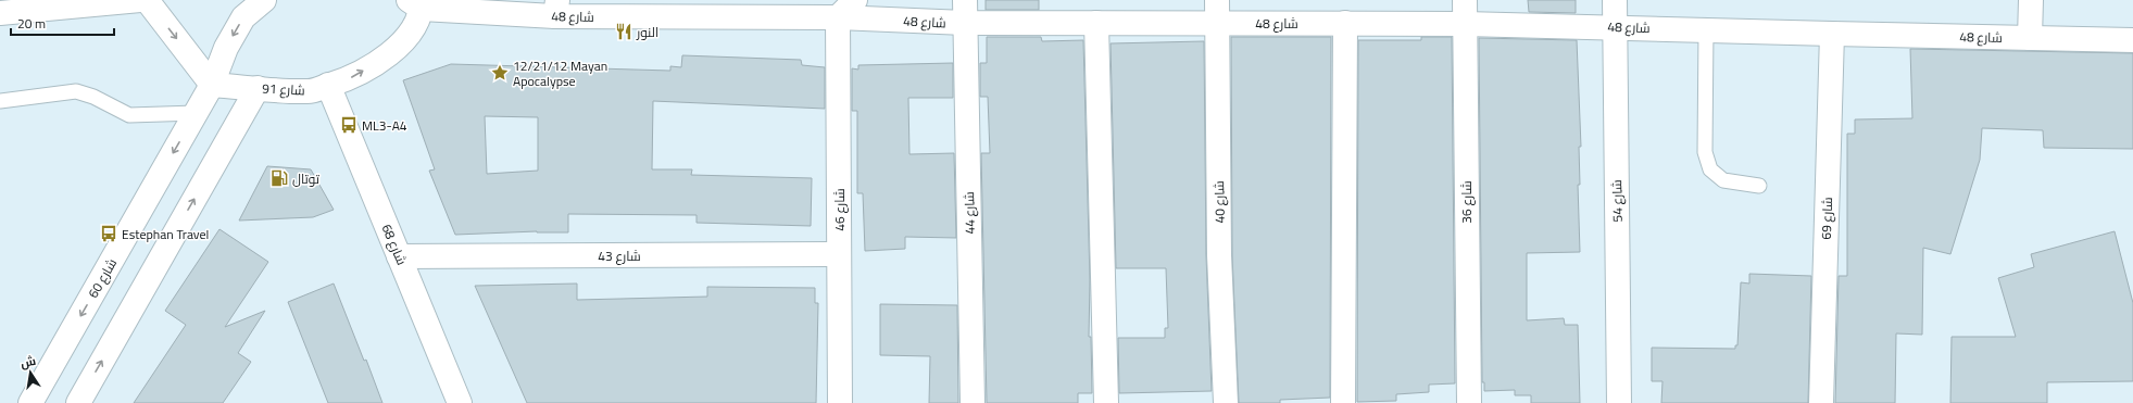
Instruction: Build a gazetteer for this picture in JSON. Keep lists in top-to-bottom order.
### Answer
{
  "streets": {
    "street": [
      "شارع 48",
      "شارع 91",
      "شارع 54",
      "شارع 40",
      "شارع 36",
      "شارع 46",
      "شارع 44",
      "شارع 69",
      "شارع 68",
      "شارع 43",
      "شارع 60"
    ]
  },
  "crossings": [
    ["شارع 48", "شارع 91"],
    ["شارع 48", "شارع 54"],
    ["شارع 48", "شارع 40"],
    ["شارع 48", "شارع 36"],
    ["شارع 48", "شارع 46"],
    ["شارع 48", "شارع 44"],
    ["شارع 48", "شارع 69"],
    ["شارع 91", "شارع 68"],
    ["شارع 91", "شارع 60"],
    ["شارع 46", "شارع 43"],
    ["شارع 68", "شارع 43"]
  ],
  "one_way": ["شارع 91"],
  "places": {
    "restaurant": ["النور"],
    "place": ["12/21/12 Mayan Apocalypse"],
    "bus stop": ["ML3-A4", "Estephan Travel"],
    "fuel station": ["توتال"]
  },
  "scale_bar": "20 m",
  "north": "top"
}
